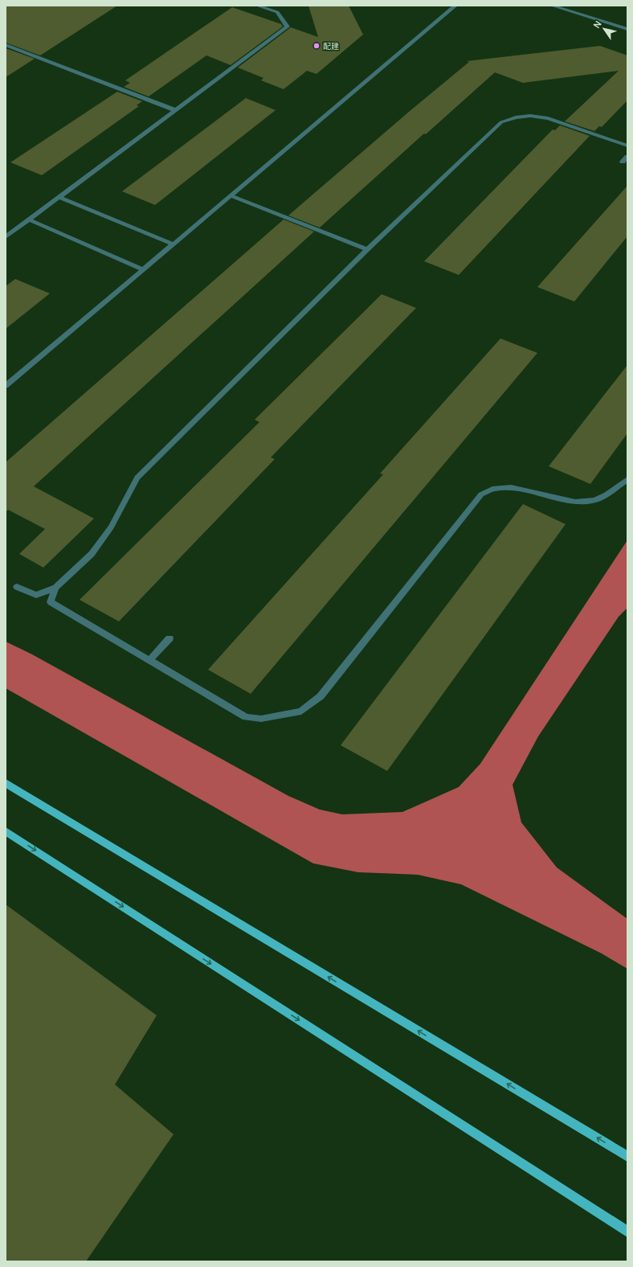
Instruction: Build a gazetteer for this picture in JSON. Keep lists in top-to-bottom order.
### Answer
{
  "places": ["配建"],
  "north": "top left"
}
